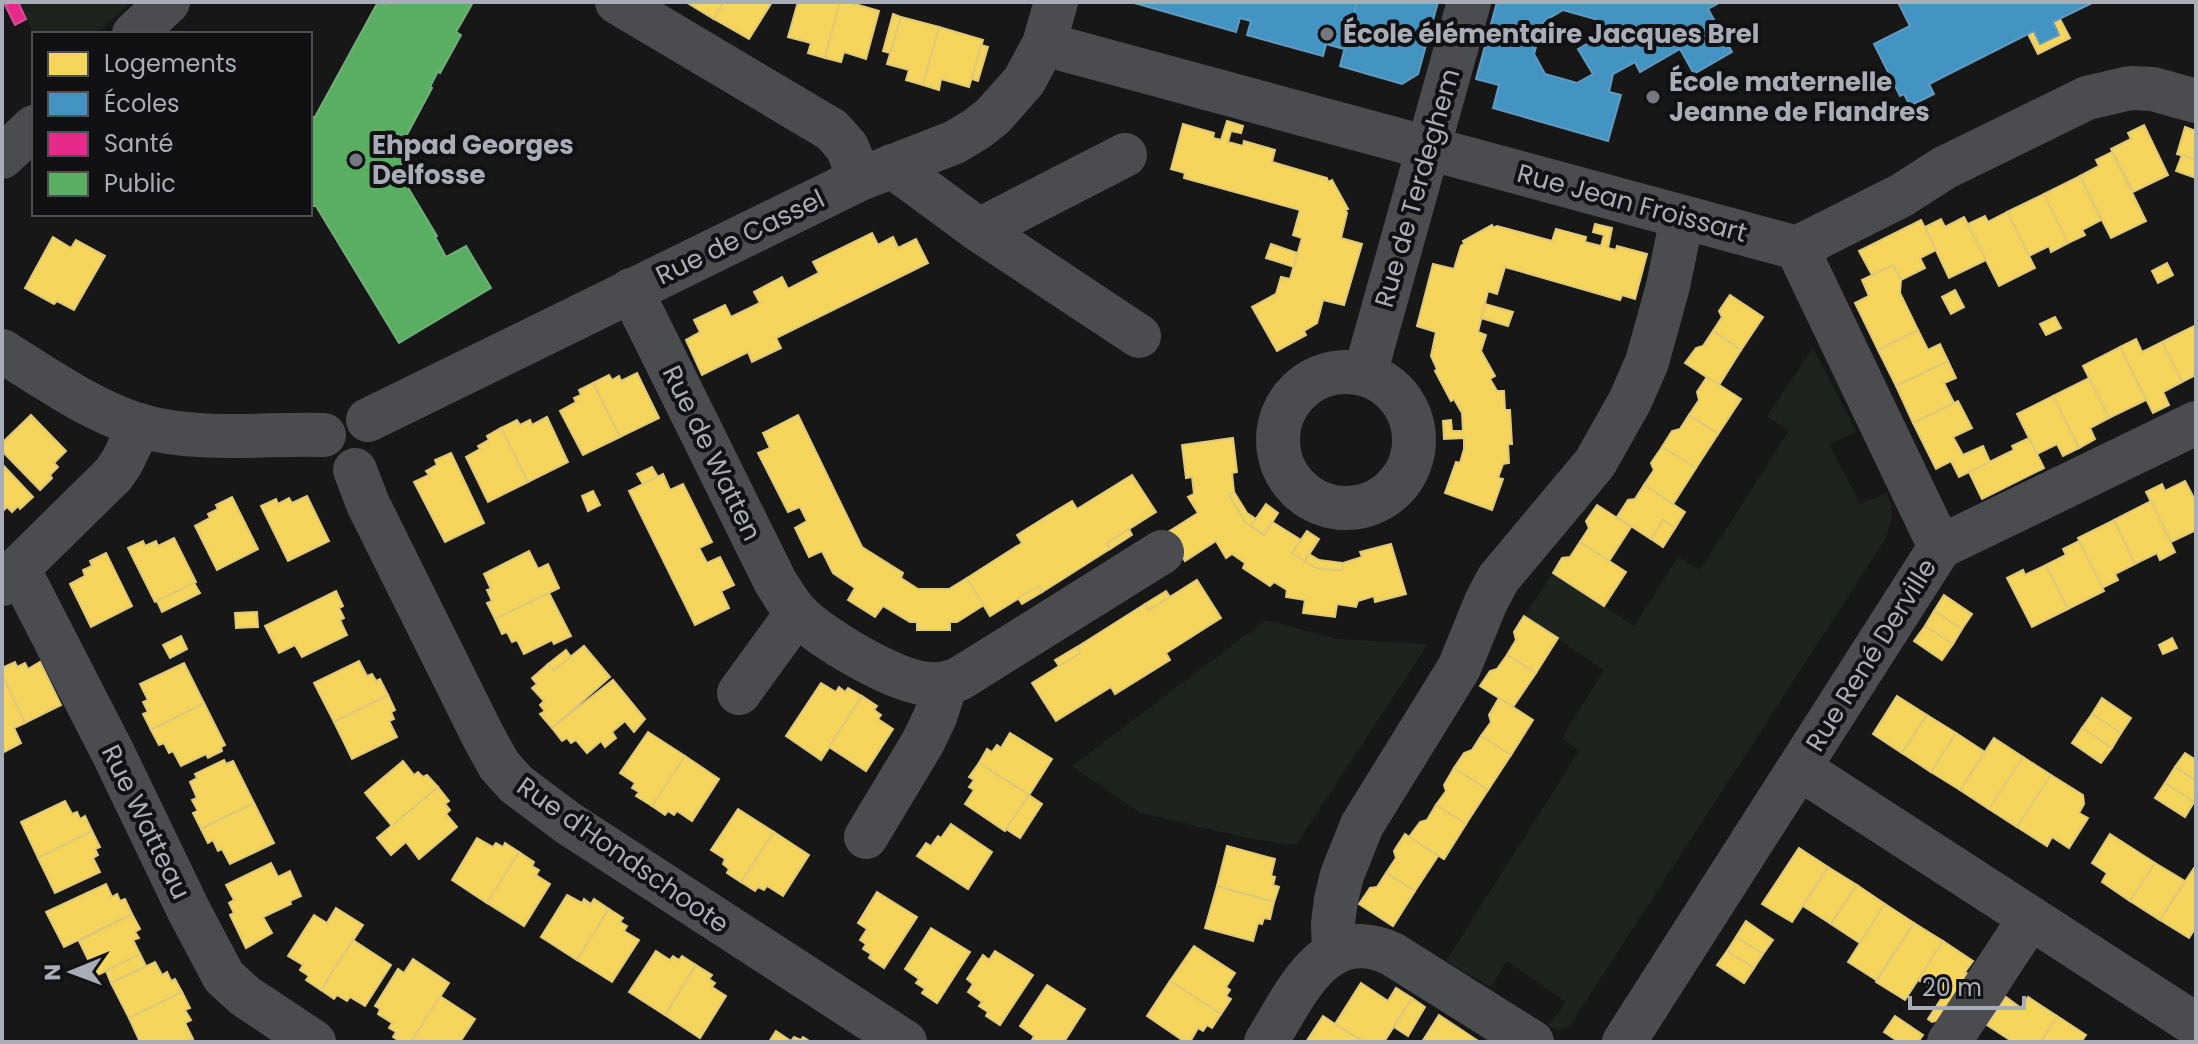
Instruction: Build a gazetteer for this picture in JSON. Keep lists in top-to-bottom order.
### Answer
{
  "streets": {
    "street": [
      "Rue de Terdeghem",
      "Rue Jean Froissart",
      "Rue de Cassel",
      "Rue de Watten",
      "Rue René Derville",
      "Rue Watteau",
      "Rue d'Hondschoote"
    ]
  },
  "crossings": [
    ["Rue de Terdeghem", "Rue Jean Froissart"],
    ["Rue Jean Froissart", "Rue de Cassel"],
    ["Rue Jean Froissart", "Rue René Derville"],
    ["Rue de Cassel", "Rue de Watten"],
    ["Rue de Cassel", "Rue d'Hondschoote"]
  ],
  "places": ["École élémentaire Jacques Brel", "École maternelle Jeanne de Flandres", "Ehpad Georges Delfosse"],
  "legend": [
    "Logements",
    "Écoles",
    "Santé",
    "Public"
  ],
  "scale_bar": "20 m",
  "north": "left"
}
